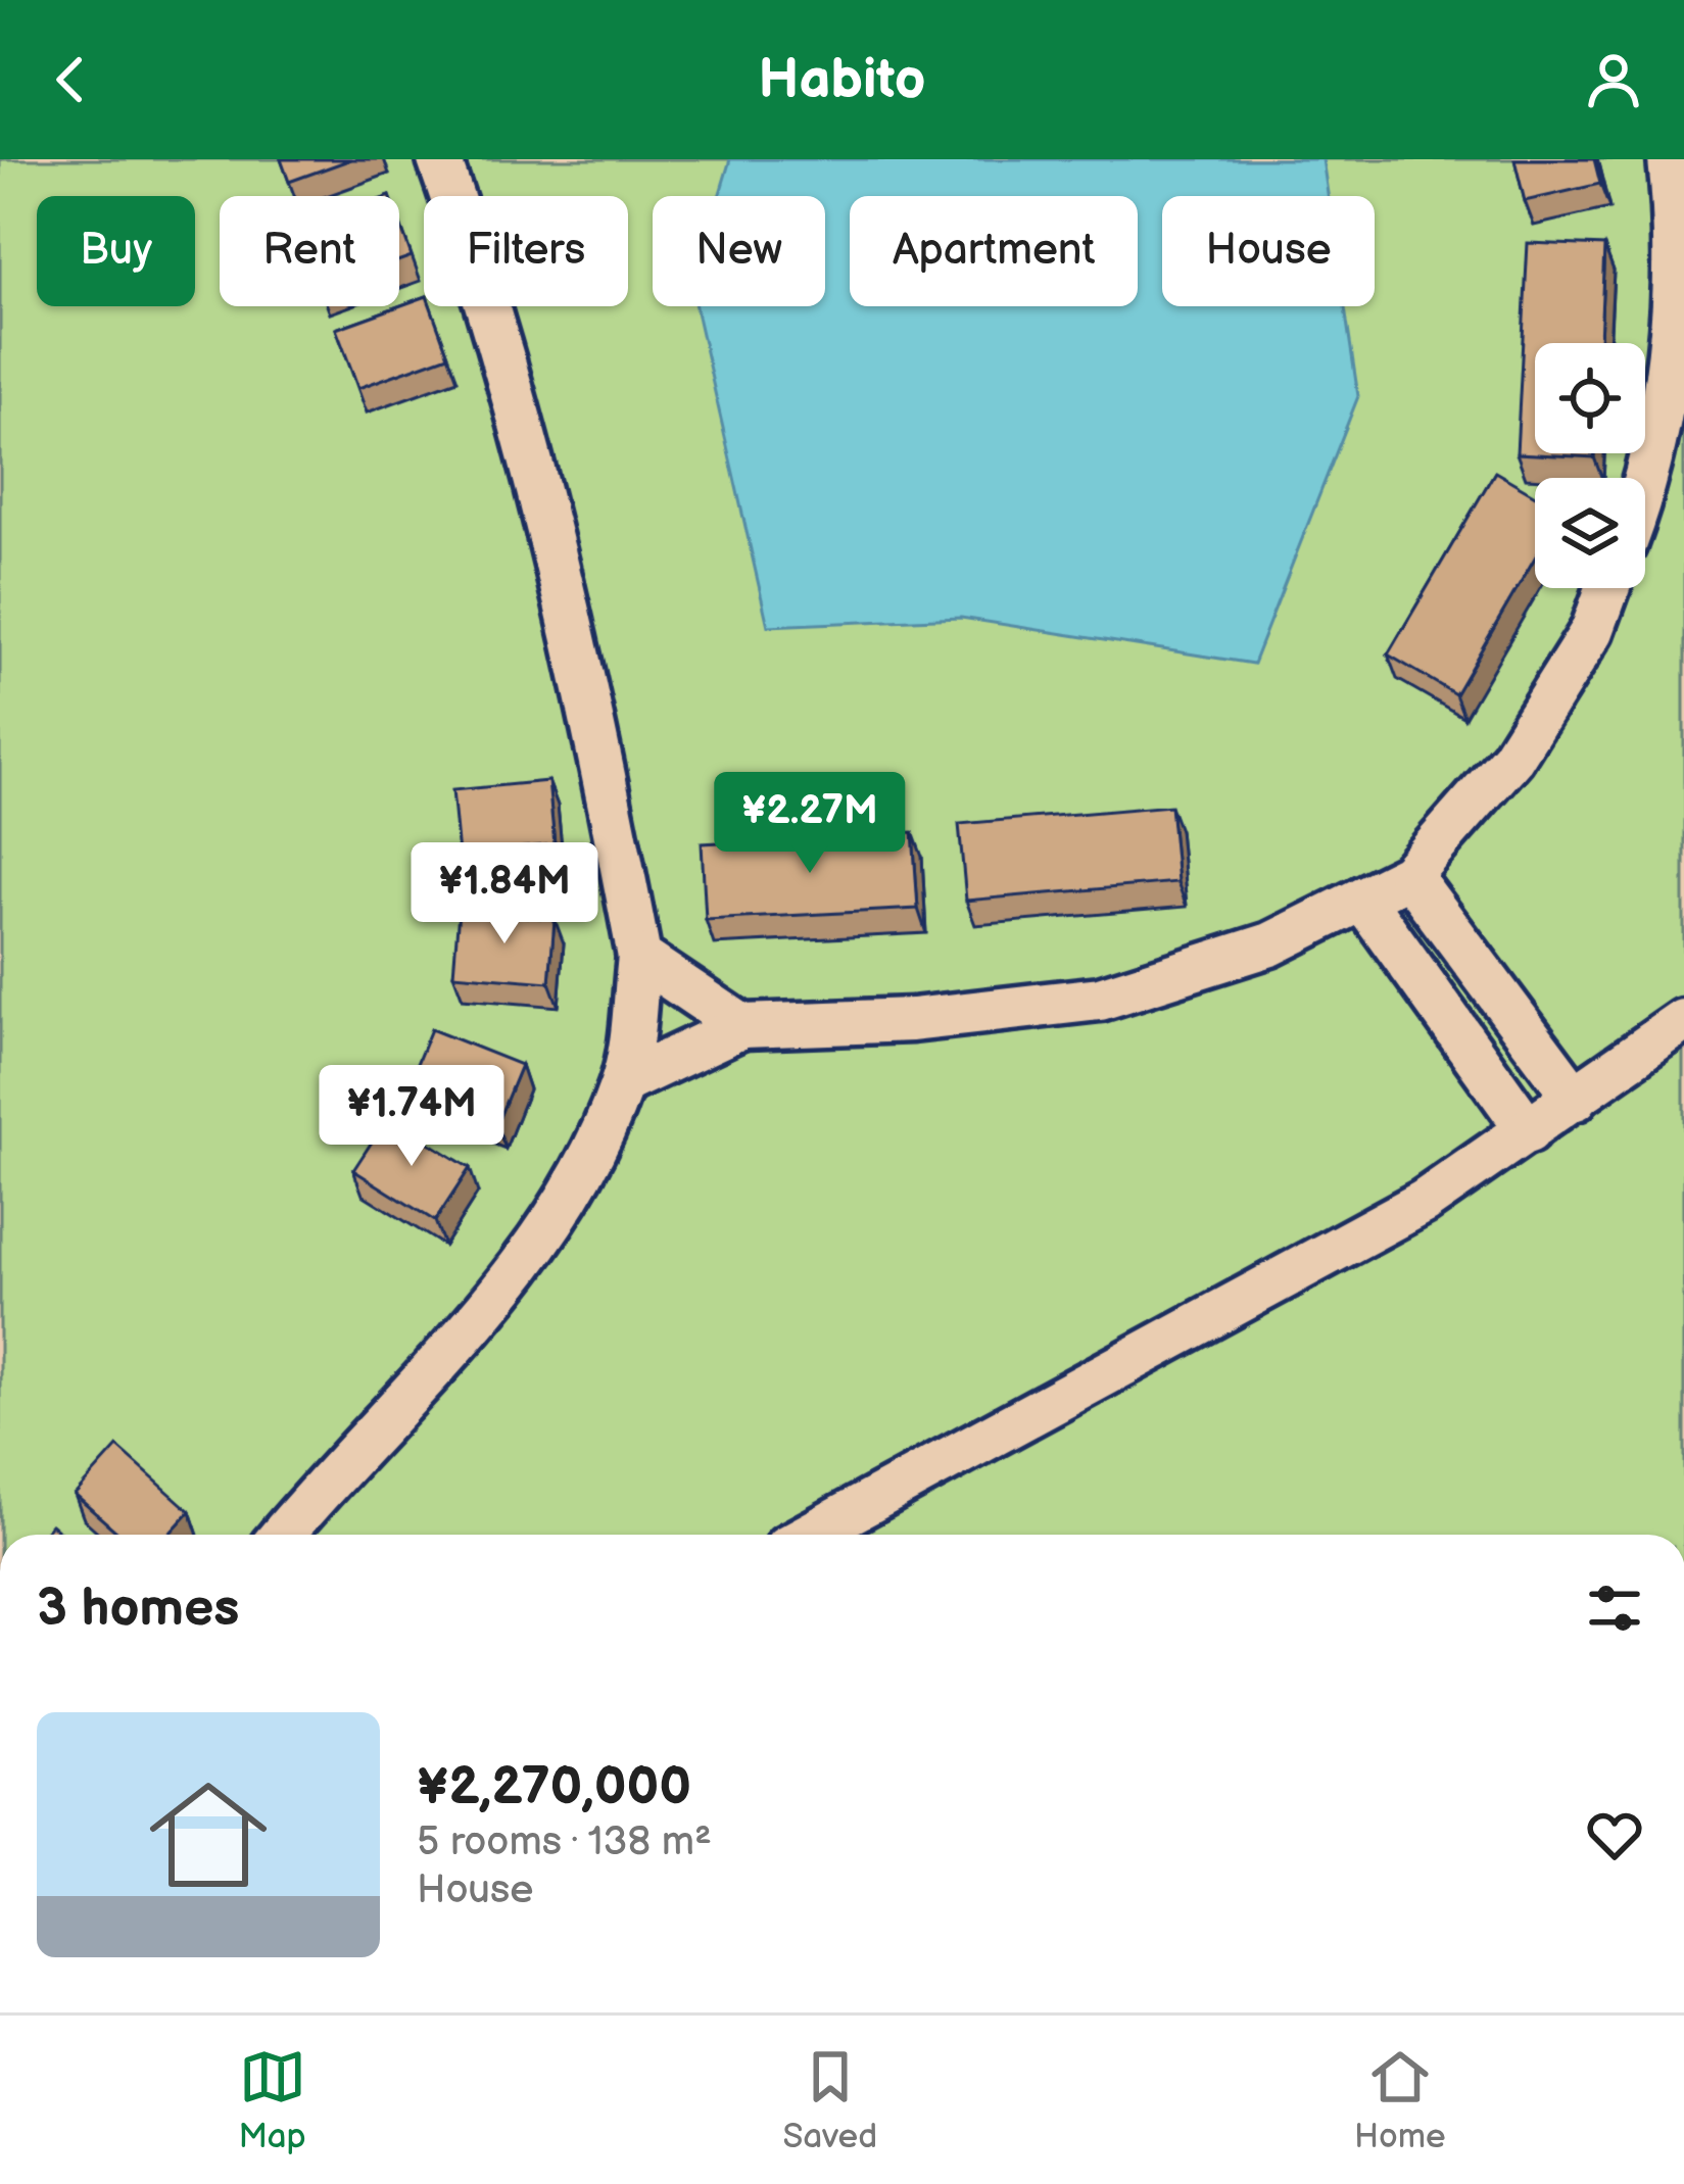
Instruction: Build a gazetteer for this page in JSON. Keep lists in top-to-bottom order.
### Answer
{
  "page": {
    "header": "Habito",
    "chip": [
      "Buy",
      "Rent",
      "Filters",
      "New",
      "Apartment",
      "House"
    ],
    "price": ["¥2.27M", "¥1.84M", "¥1.74M"],
    "heading": "3 homes",
    "list": [
      {
        "name": "¥2,270,000",
        "note": "5 rooms · 138 m² · House"
      }
    ],
    "tabs": ["Map", "Saved", "Home"]
  }
}
